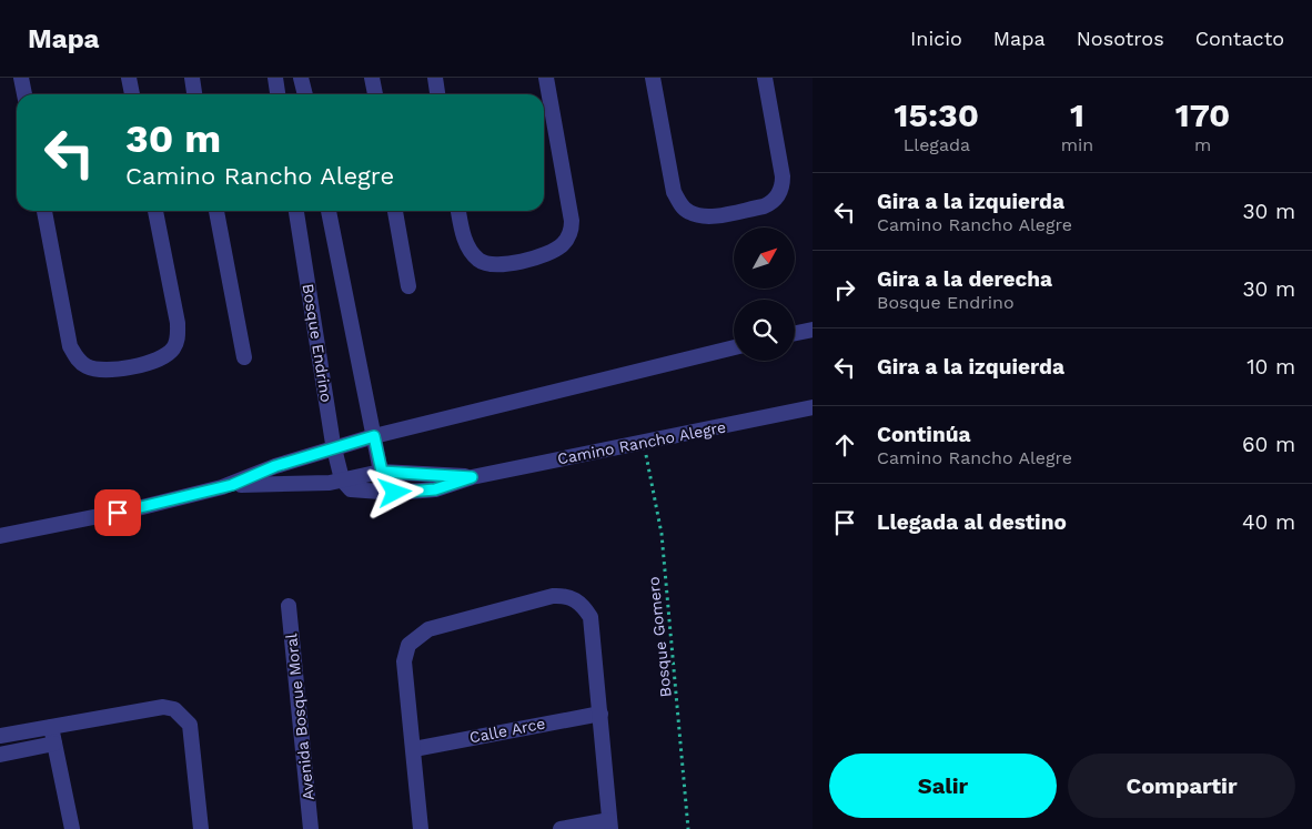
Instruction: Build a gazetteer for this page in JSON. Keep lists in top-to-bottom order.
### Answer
{
  "streets": {
    "street": [
      "Bosque Endrino",
      "Camino Rancho Alegre",
      "Avenida Bosque Moral",
      "Calle Arce"
    ],
    "path": ["Bosque Gomero"]
  },
  "crossings": [
    ["Bosque Endrino", "Camino Rancho Alegre"],
    ["Camino Rancho Alegre", "Bosque Gomero"]
  ],
  "north": "top right",
  "page": {
    "header": "Mapa",
    "nav": [
      "Inicio",
      "Mapa",
      "Nosotros",
      "Contacto"
    ],
    "eta": [
      "15:30",
      "Llegada",
      "1",
      "min",
      "170",
      "m"
    ],
    "turn": ["30 m", "Camino Rancho Alegre"],
    "list": [
      {
        "name": "Gira a la izquierda",
        "note": "Camino Rancho Alegre",
        "value": "30 m"
      },
      {
        "name": "Gira a la derecha",
        "note": "Bosque Endrino",
        "value": "30 m"
      },
      {
        "name": "Gira a la izquierda",
        "value": "10 m"
      },
      {
        "name": "Continúa",
        "note": "Camino Rancho Alegre",
        "value": "60 m"
      },
      {
        "name": "Llegada al destino",
        "value": "40 m"
      }
    ],
    "buttons": ["Salir", "Compartir"]
  }
}
